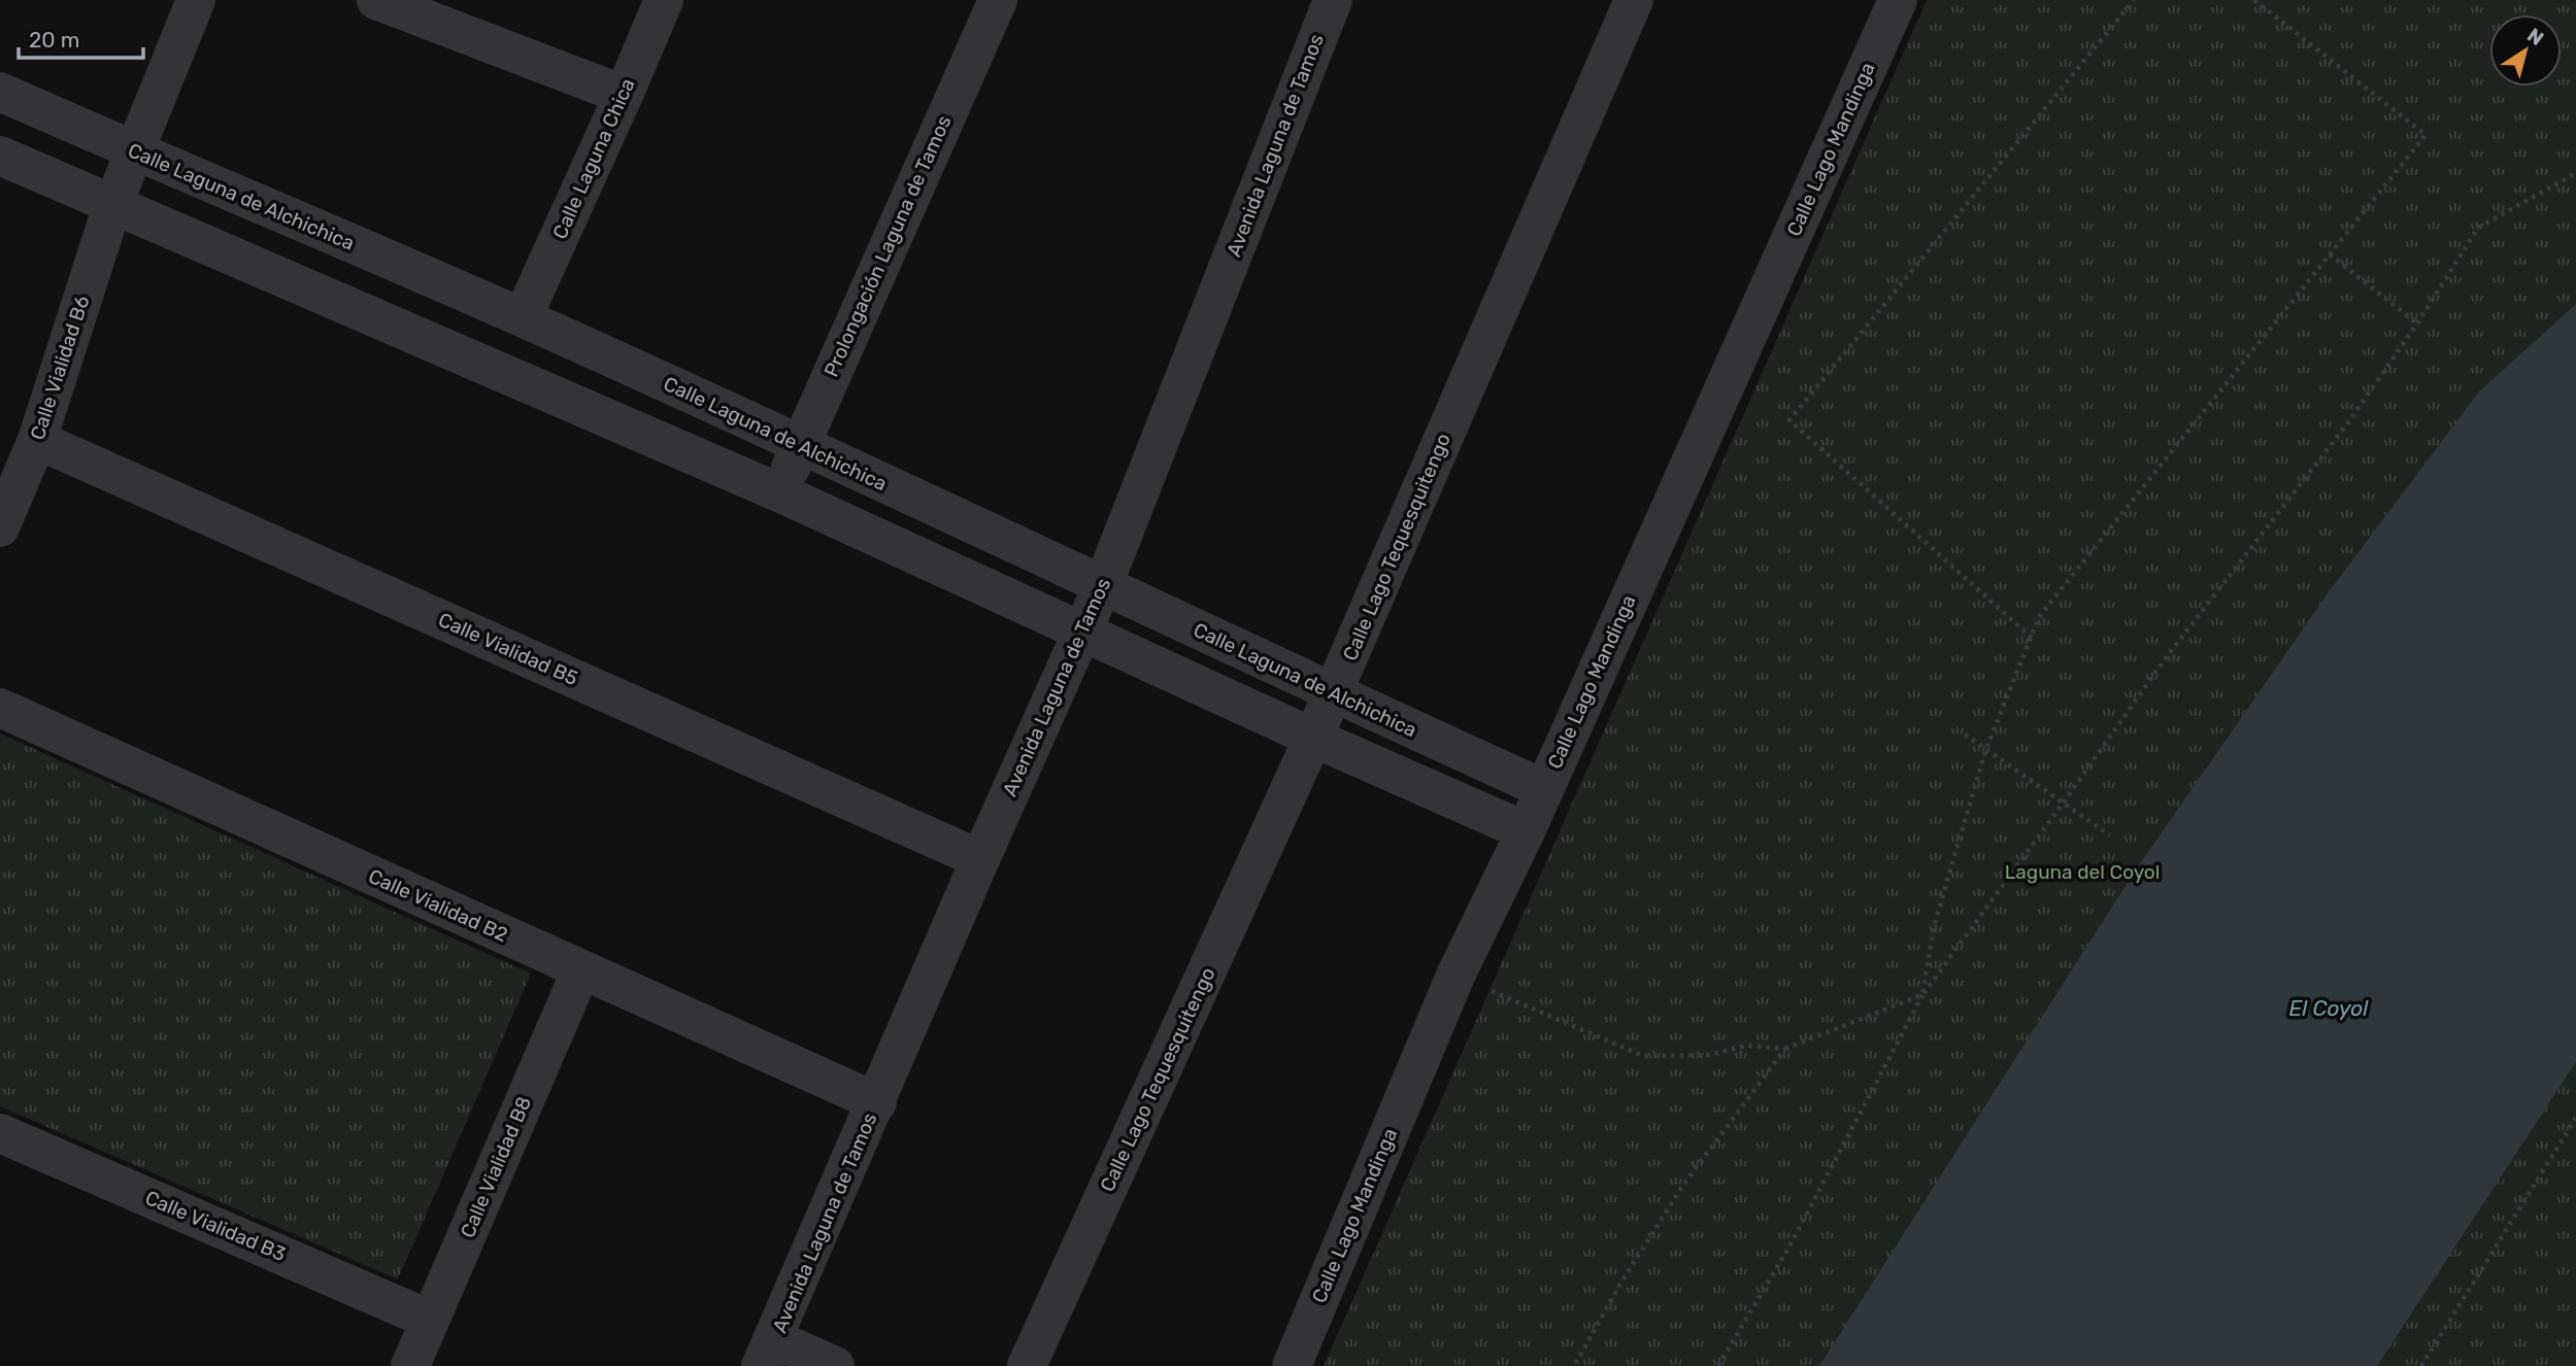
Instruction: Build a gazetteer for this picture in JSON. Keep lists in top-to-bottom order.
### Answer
{
  "streets": {
    "street": [
      "Avenida Laguna de Tamos",
      "Calle Lago Mandinga",
      "Calle Laguna Chica",
      "Calle Laguna de Alchichica",
      "Prolongación Laguna de Tamos",
      "Calle Vialidad B6",
      "Calle Lago Tequesquitengo",
      "Calle Vialidad B5",
      "Calle Vialidad B2",
      "Calle Vialidad B8",
      "Calle Vialidad B3"
    ]
  },
  "crossings": [
    ["Avenida Laguna de Tamos", "Calle Laguna de Alchichica"],
    ["Avenida Laguna de Tamos", "Calle Vialidad B5"],
    ["Avenida Laguna de Tamos", "Calle Vialidad B2"],
    ["Calle Lago Mandinga", "Calle Laguna de Alchichica"],
    ["Calle Laguna Chica", "Calle Laguna de Alchichica"],
    ["Calle Laguna de Alchichica", "Prolongación Laguna de Tamos"],
    ["Calle Laguna de Alchichica", "Calle Vialidad B6"],
    ["Calle Laguna de Alchichica", "Calle Lago Tequesquitengo"],
    ["Calle Vialidad B6", "Calle Vialidad B5"],
    ["Calle Vialidad B2", "Calle Vialidad B8"],
    ["Calle Vialidad B8", "Calle Vialidad B3"]
  ],
  "water": ["El Coyol"],
  "parks": ["Laguna del Coyol"],
  "scale_bar": "20 m",
  "north": "top right"
}
